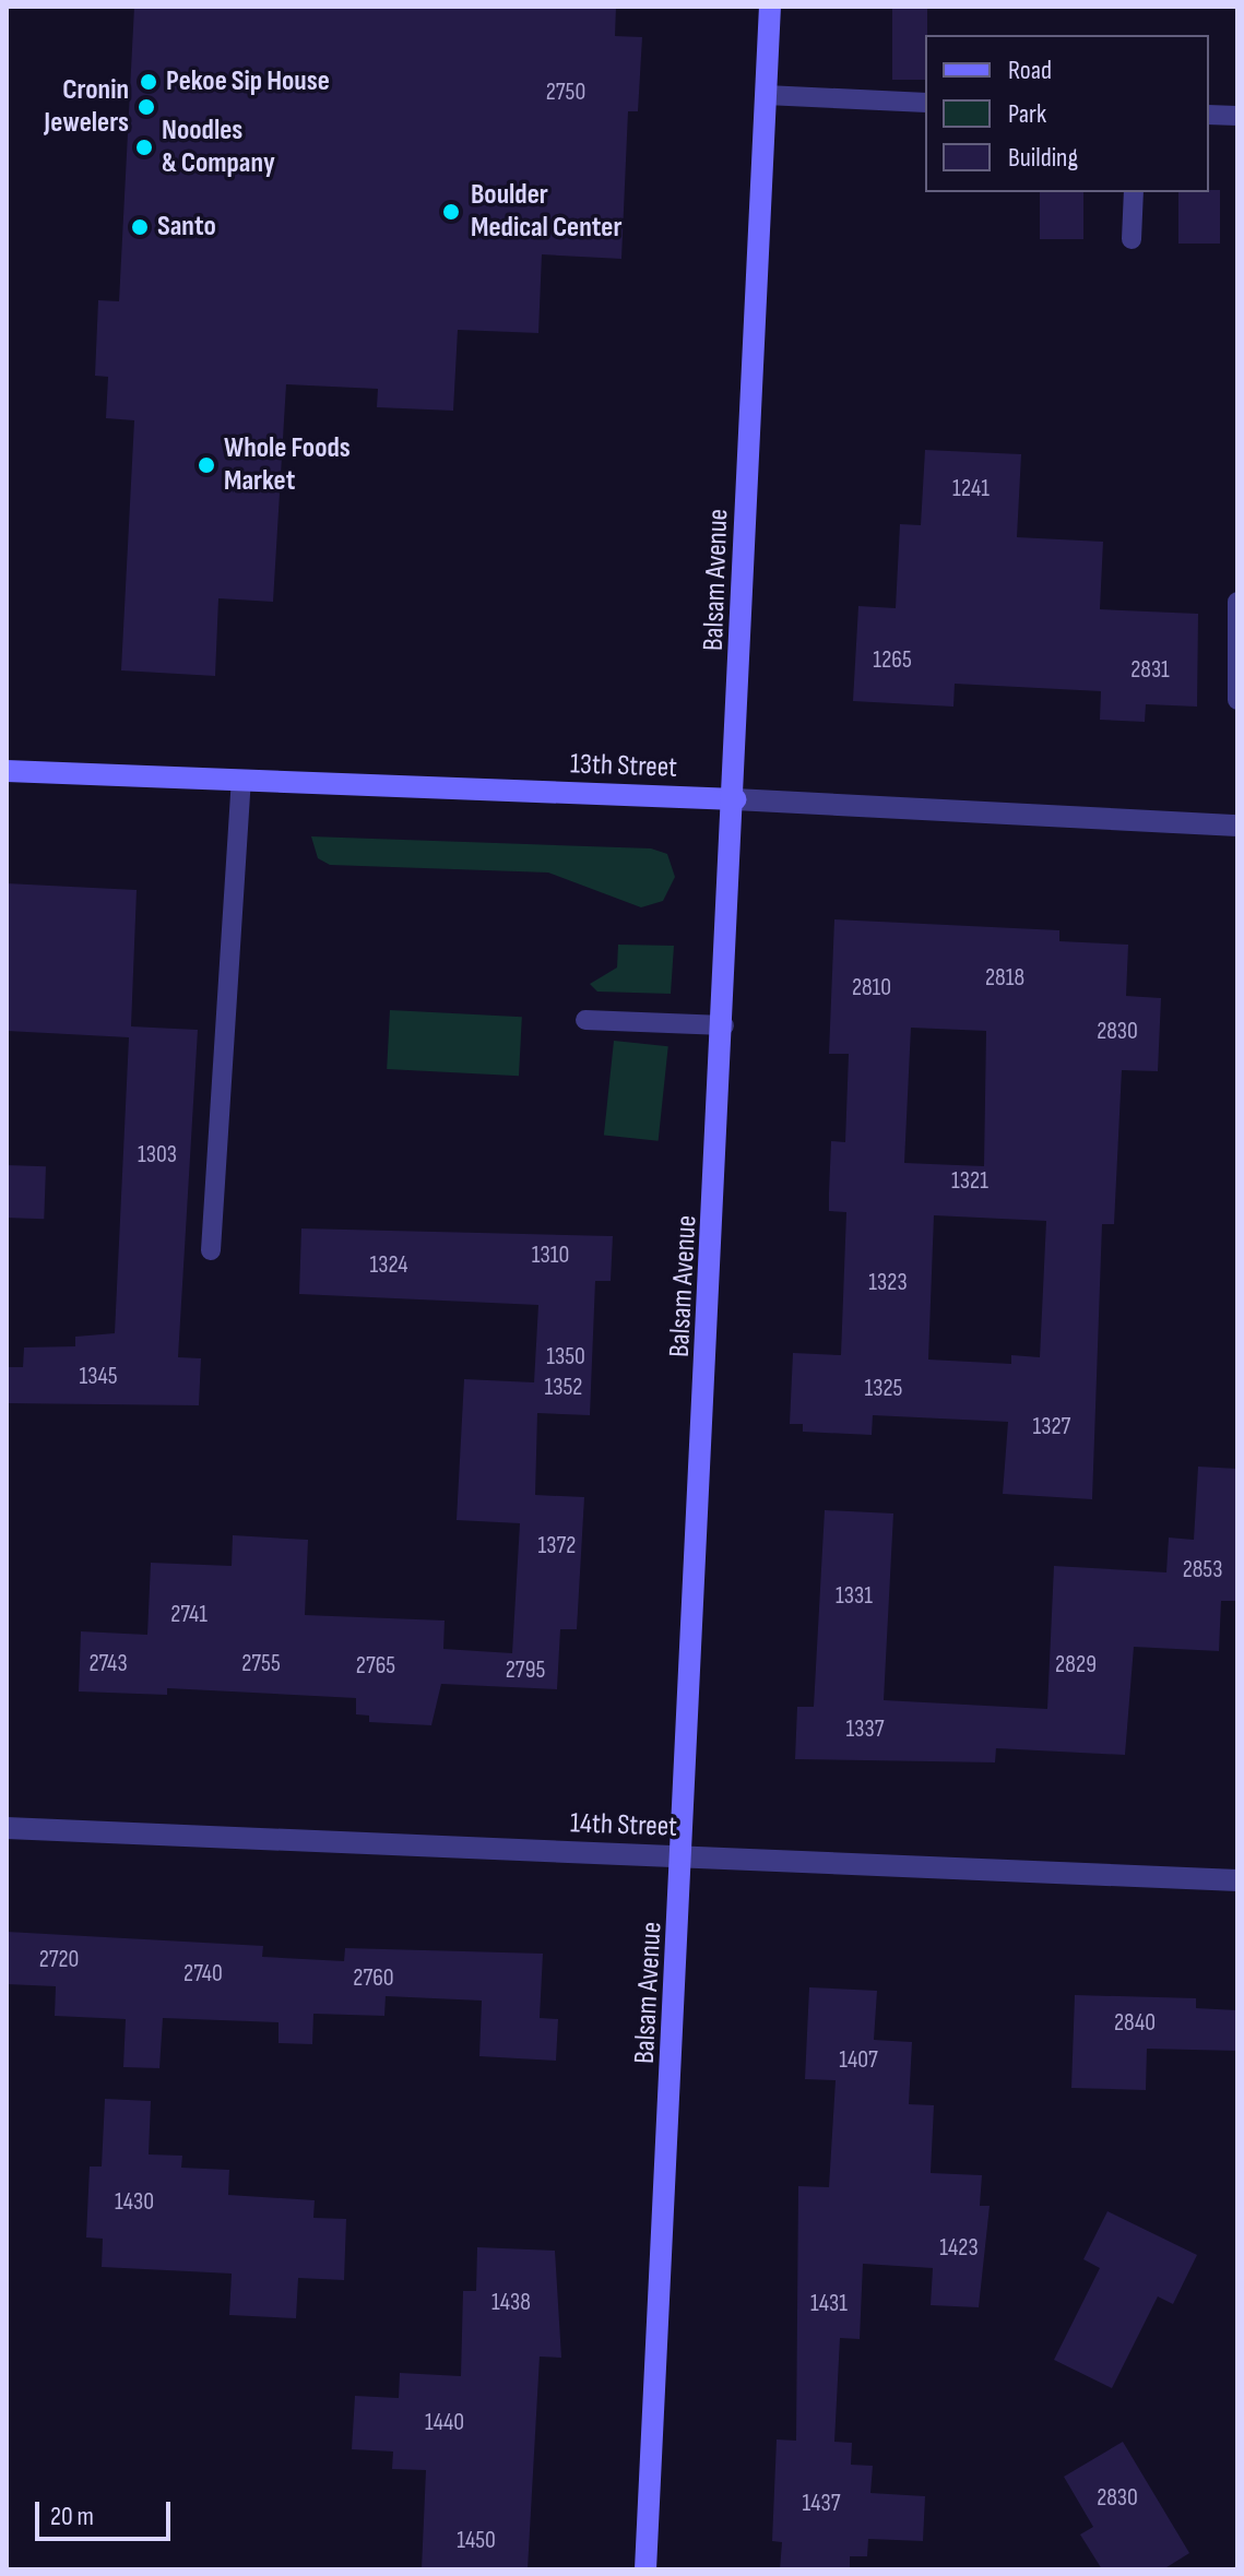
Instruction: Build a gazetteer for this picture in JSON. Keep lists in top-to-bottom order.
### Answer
{
  "streets": {
    "street": ["Balsam Avenue", "13th Street", "14th Street"]
  },
  "crossings": [
    ["Balsam Avenue", "13th Street"],
    ["Balsam Avenue", "14th Street"]
  ],
  "places": [
    "Pekoe Sip House",
    "Cronin Jewelers",
    "Noodles & Company",
    "Boulder Medical Center",
    "Santo",
    "Whole Foods Market"
  ],
  "house_numbers": [
    "2750",
    "1241",
    "1265",
    "2831",
    "2818",
    "2810",
    "2830",
    "1303",
    "1321",
    "1310",
    "1324",
    "1323",
    "1350",
    "1345",
    "1352",
    "1325",
    "1327",
    "1372",
    "2853",
    "1331",
    "2741",
    "2743",
    "2755",
    "2829",
    "2765",
    "2795",
    "1337",
    "2720",
    "2740",
    "2760",
    "2840",
    "1407",
    "1430",
    "1423",
    "1438",
    "1431",
    "1440",
    "2830",
    "1437",
    "1450"
  ],
  "legend": ["Road", "Park", "Building"],
  "scale_bar": "20 m"
}
